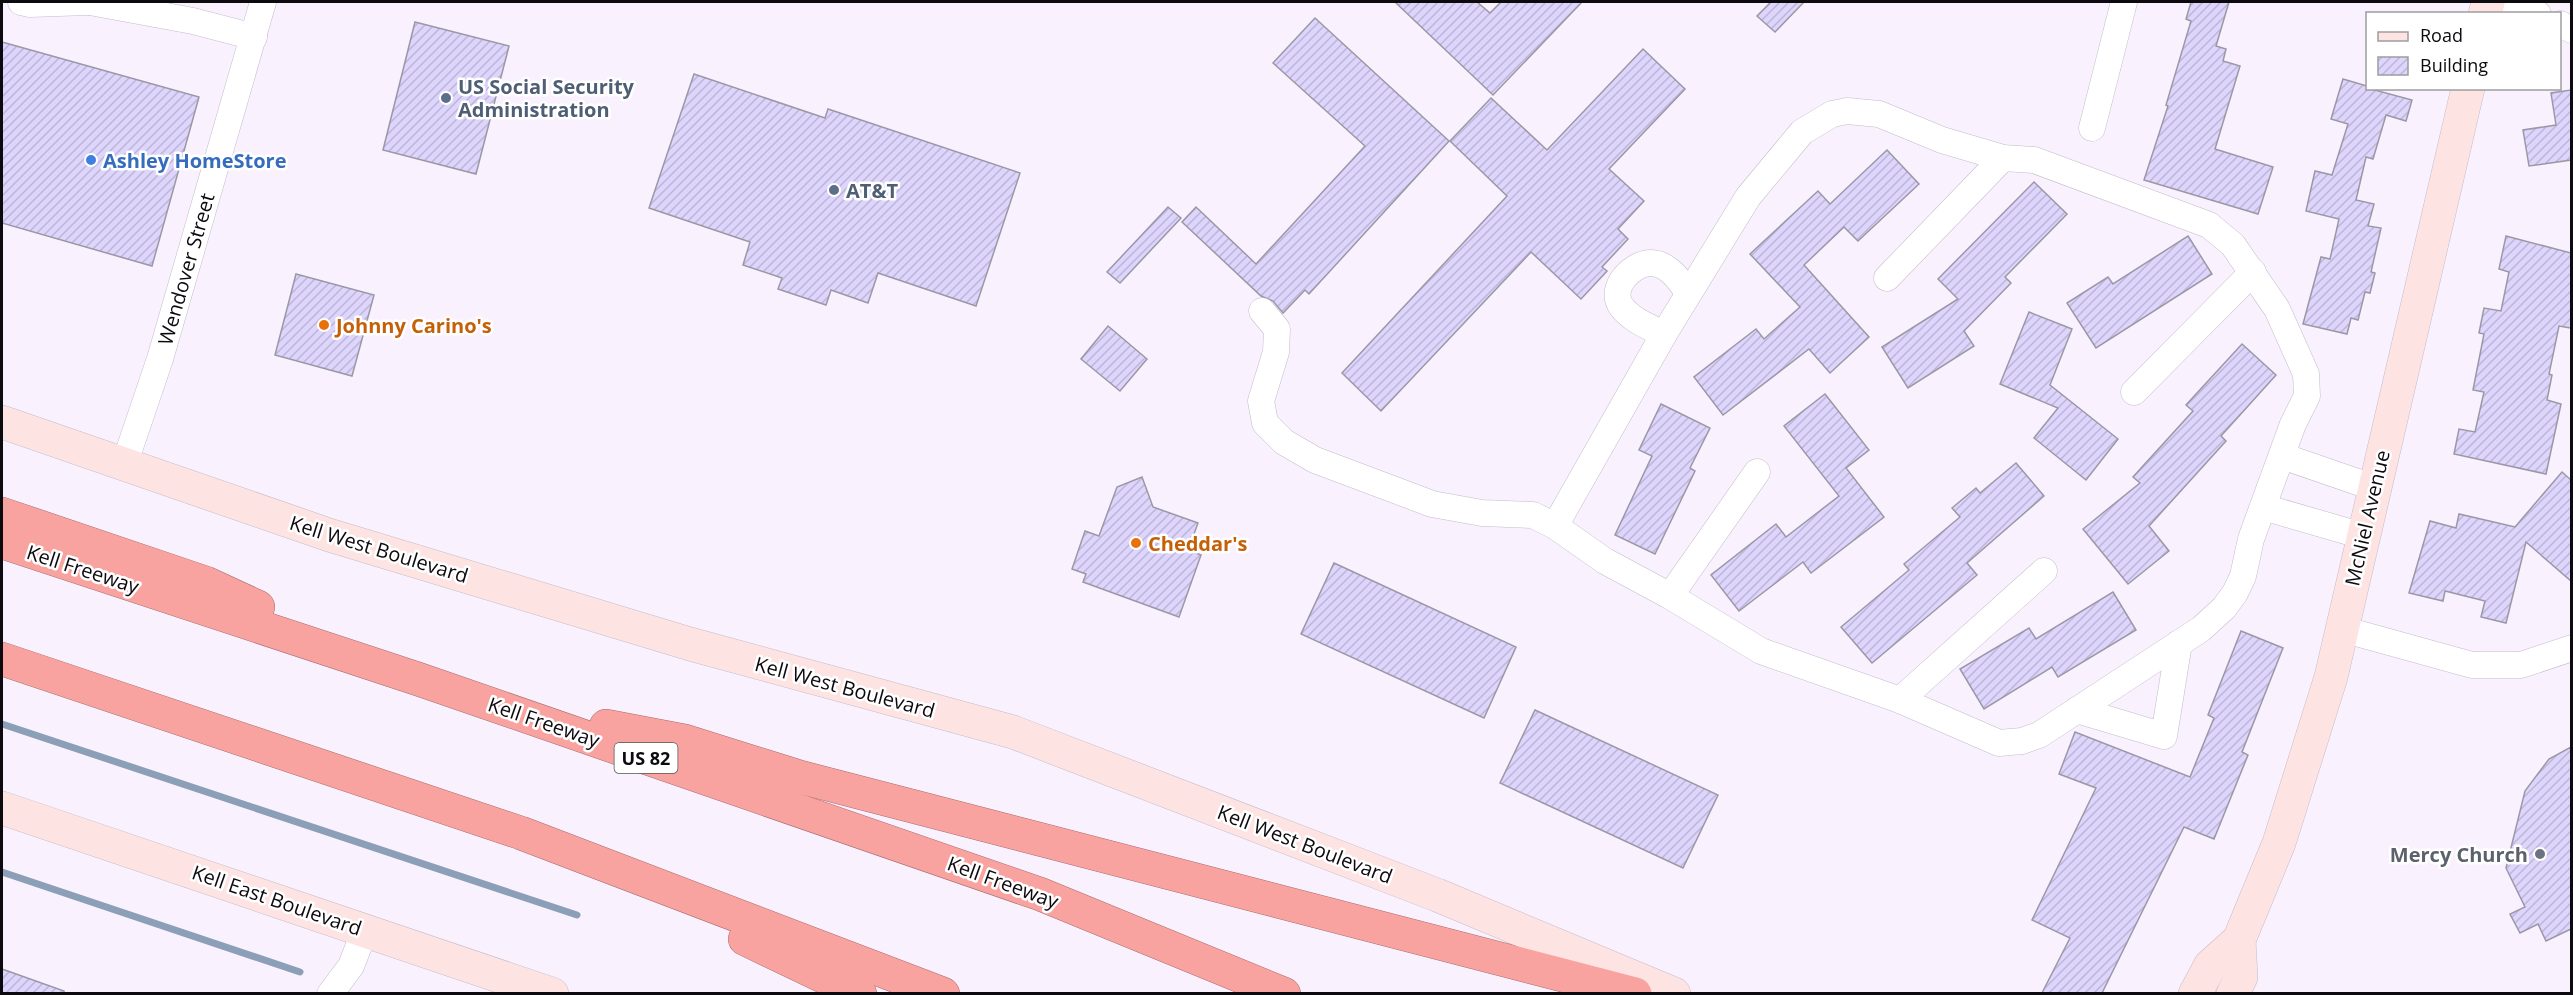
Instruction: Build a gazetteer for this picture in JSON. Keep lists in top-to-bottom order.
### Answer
{
  "streets": {
    "highway": ["Kell Freeway", "US 82"],
    "main road": ["McNiel Avenue", "Kell West Boulevard", "Kell East Boulevard"],
    "street": ["Wendover Street"]
  },
  "crossings": [
    ["Wendover Street", "Kell West Boulevard"]
  ],
  "places": [
    "US Social Security Administration",
    "Ashley HomeStore",
    "AT&T",
    "Johnny Carino's",
    "Cheddar's",
    "Mercy Church"
  ],
  "legend": ["Road", "Building"]
}
